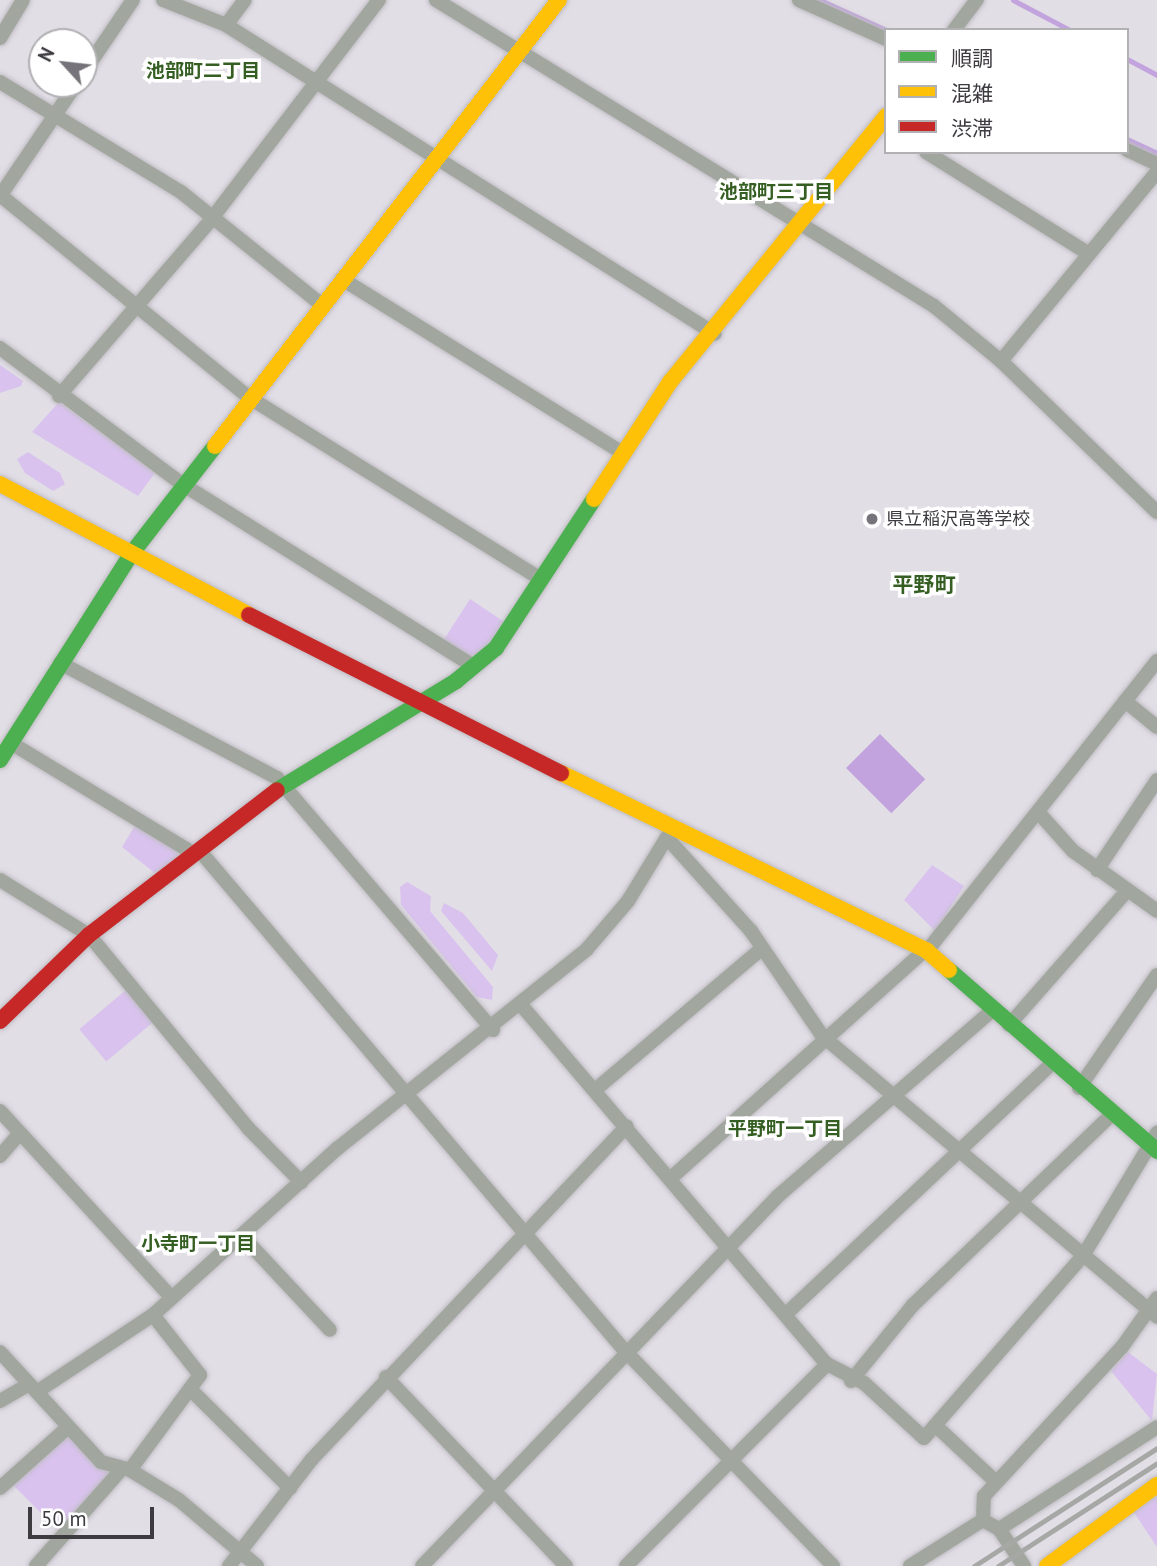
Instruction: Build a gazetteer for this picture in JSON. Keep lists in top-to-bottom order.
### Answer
{
  "districts": [
    "池部町二丁目",
    "池部町三丁目",
    "平野町",
    "平野町一丁目",
    "小寺町一丁目"
  ],
  "places": ["県立稲沢高等学校"],
  "legend": ["順調", "混雑", "渋滞"],
  "scale_bar": "50 m",
  "north": "top left"
}
